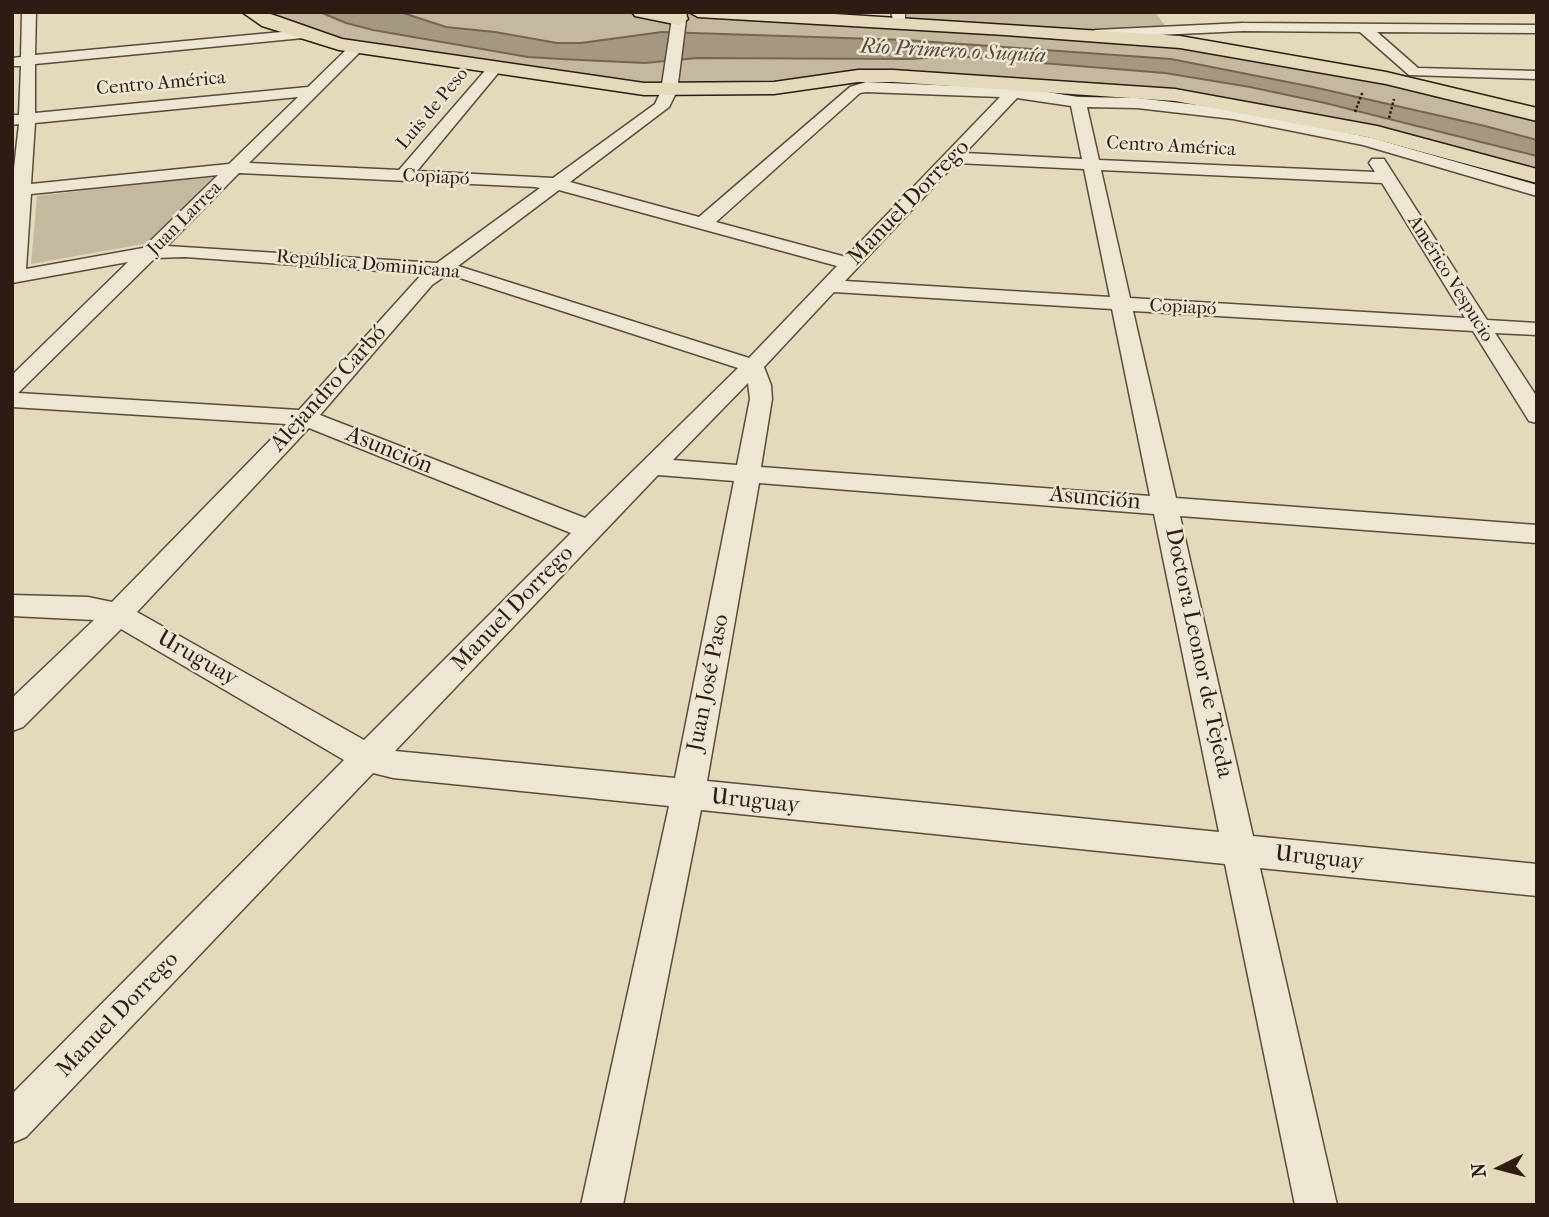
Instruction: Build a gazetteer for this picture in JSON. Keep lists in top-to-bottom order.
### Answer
{
  "streets": {
    "street": [
      "Centro América",
      "Luis de Peso",
      "Copiapó",
      "Manuel Dorrego",
      "Juan Larrea",
      "República Dominicana",
      "Américo Vespucio",
      "Alejandro Carbó",
      "Asunción",
      "Doctora Leonor de Tejeda",
      "Uruguay",
      "Juan José Paso"
    ]
  },
  "crossings": [
    ["Centro América", "Manuel Dorrego"],
    ["Centro América", "Juan Larrea"],
    ["Centro América", "Américo Vespucio"],
    ["Centro América", "Doctora Leonor de Tejeda"],
    ["Luis de Peso", "Copiapó"],
    ["Copiapó", "Manuel Dorrego"],
    ["Copiapó", "Juan Larrea"],
    ["Copiapó", "Américo Vespucio"],
    ["Copiapó", "Alejandro Carbó"],
    ["Copiapó", "Doctora Leonor de Tejeda"],
    ["Manuel Dorrego", "República Dominicana"],
    ["Manuel Dorrego", "Asunción"],
    ["Manuel Dorrego", "Uruguay"],
    ["Manuel Dorrego", "Juan José Paso"],
    ["Juan Larrea", "República Dominicana"],
    ["República Dominicana", "Alejandro Carbó"],
    ["República Dominicana", "Juan José Paso"],
    ["Alejandro Carbó", "Asunción"],
    ["Alejandro Carbó", "Uruguay"],
    ["Asunción", "Doctora Leonor de Tejeda"],
    ["Asunción", "Juan José Paso"],
    ["Doctora Leonor de Tejeda", "Uruguay"],
    ["Uruguay", "Juan José Paso"]
  ],
  "water": ["Río Primero o Suquía"],
  "north": "left"
}
